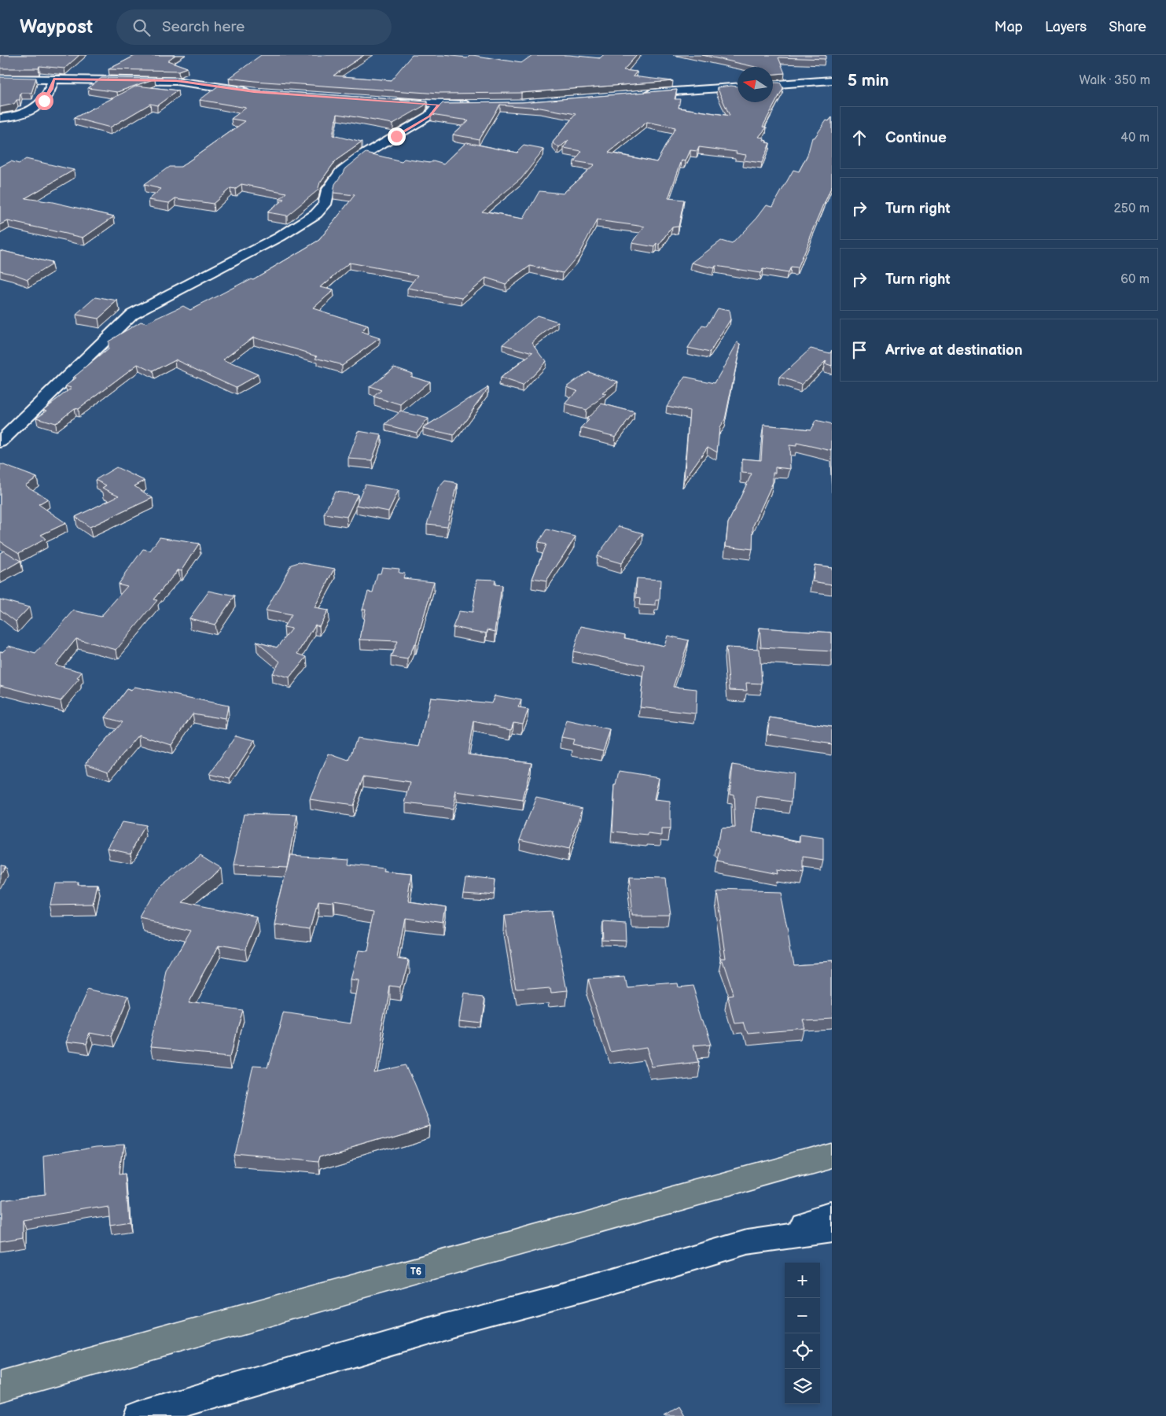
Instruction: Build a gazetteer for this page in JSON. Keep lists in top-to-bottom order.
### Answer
{
  "streets": {
    "highway": ["T6"]
  },
  "north": "left",
  "page": {
    "header": "Waypost",
    "search": "Search here",
    "nav": ["Map", "Layers", "Share"],
    "heading": ["5 min", "Walk · 350 m"],
    "list": [
      ["Continue", "40 m"],
      ["Turn right", "250 m"],
      ["Turn right", "60 m"],
      "Arrive at destination"
    ],
    "map_buttons": ["+", "−"]
  }
}
